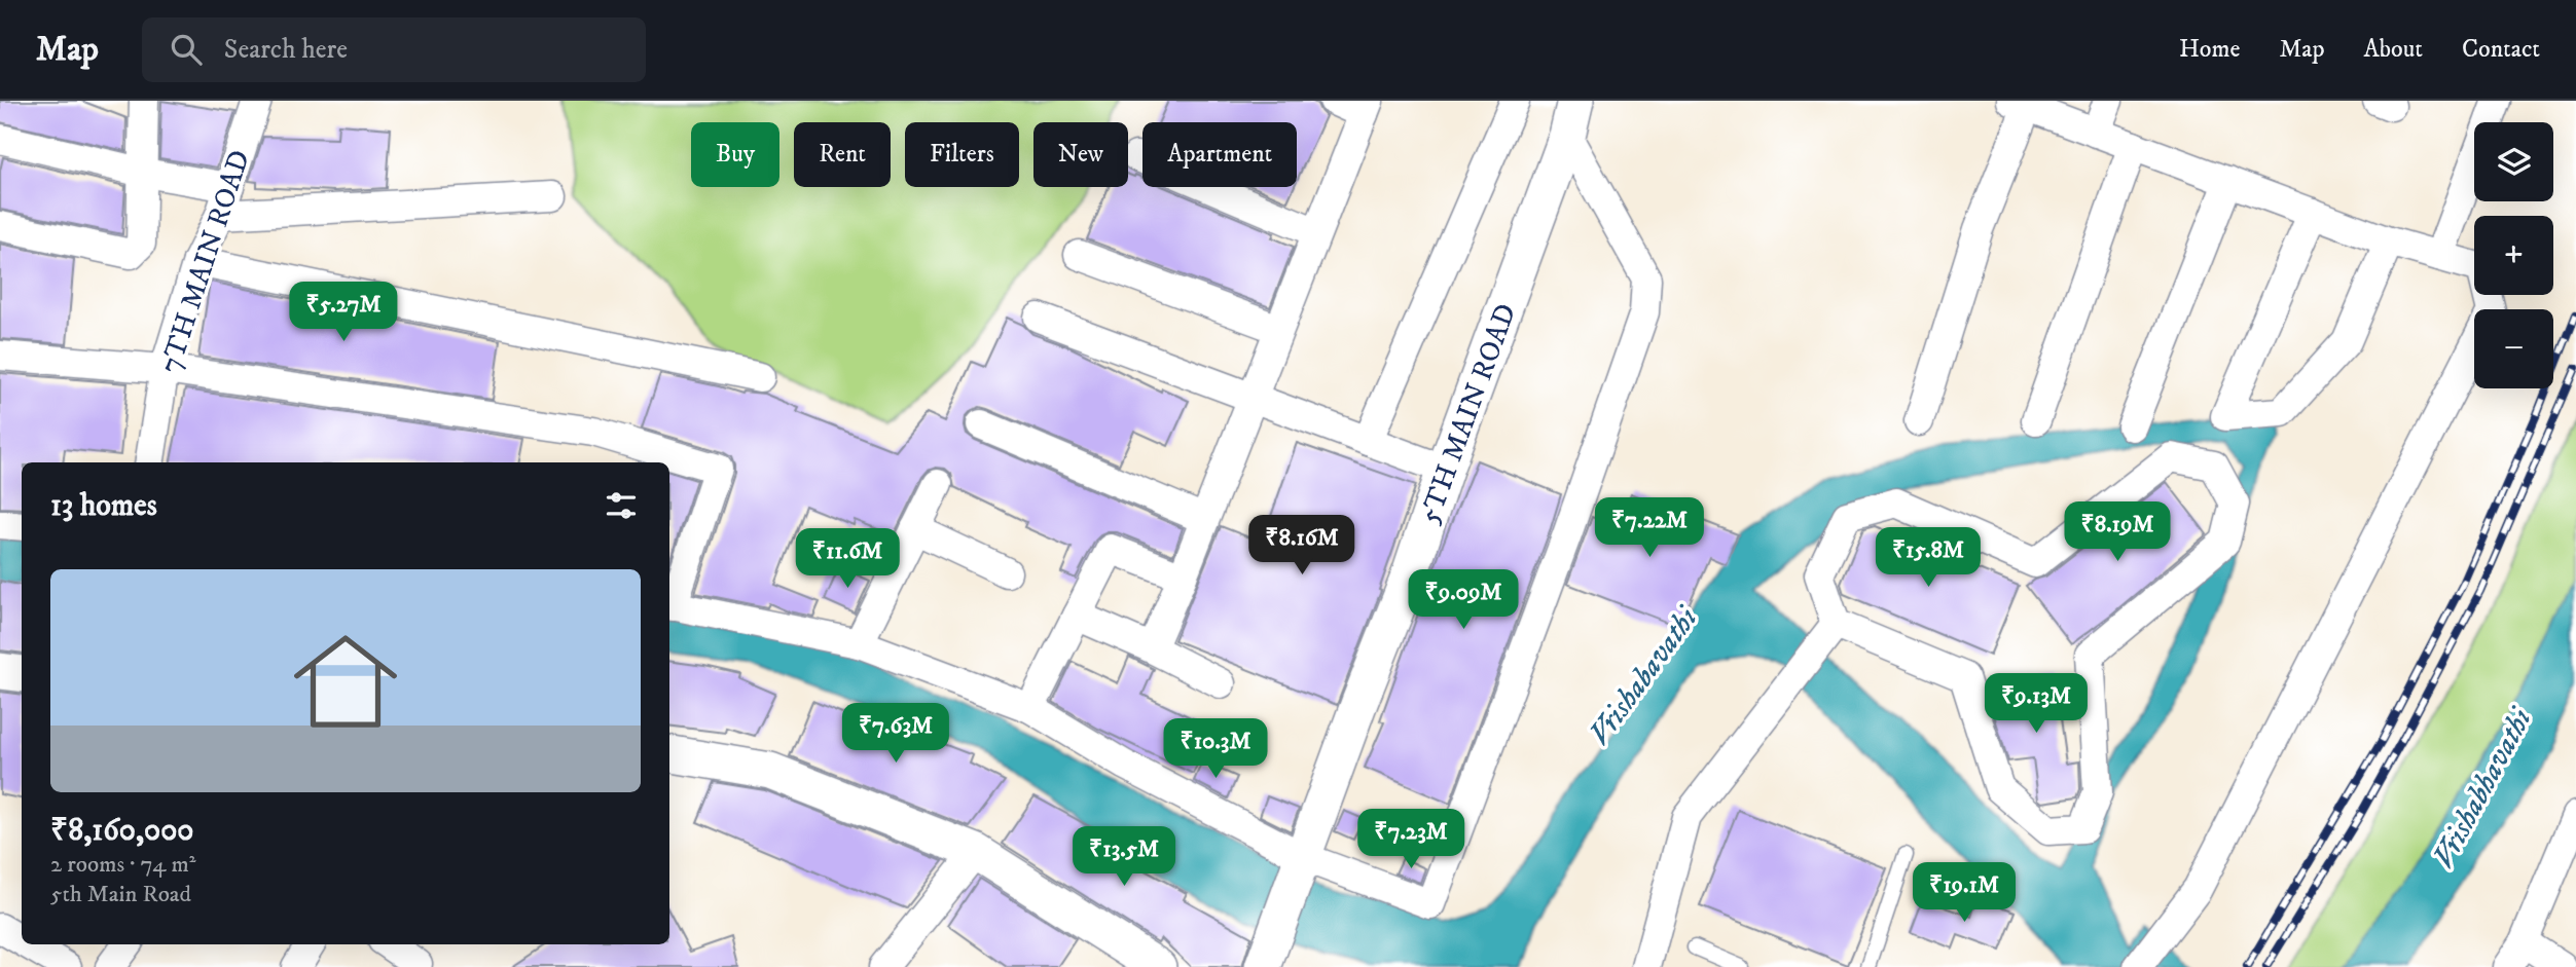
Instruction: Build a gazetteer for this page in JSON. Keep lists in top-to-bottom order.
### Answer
{
  "streets": {
    "street": ["7TH MAIN ROAD", "5TH MAIN ROAD"]
  },
  "water": ["Vrishabavathi", "Vrishabhavathi"],
  "page": {
    "header": "Map",
    "search": "Search here",
    "nav": [
      "Home",
      "Map",
      "About",
      "Contact"
    ],
    "map_buttons": ["+", "−"],
    "chip": [
      "Buy",
      "Rent",
      "Filters",
      "New",
      "Apartment"
    ],
    "price": [
      "₹5.27M",
      "₹7.22M",
      "₹8.19M",
      "₹8.16M",
      "₹15.8M",
      "₹11.6M",
      "₹9.09M",
      "₹9.13M",
      "₹7.63M",
      "₹10.3M",
      "₹7.23M",
      "₹13.5M",
      "₹19.1M"
    ],
    "heading": "13 homes",
    "list": [
      {
        "name": "₹8,160,000",
        "note": "2 rooms · 74 m² · 5th Main Road"
      }
    ]
  }
}
